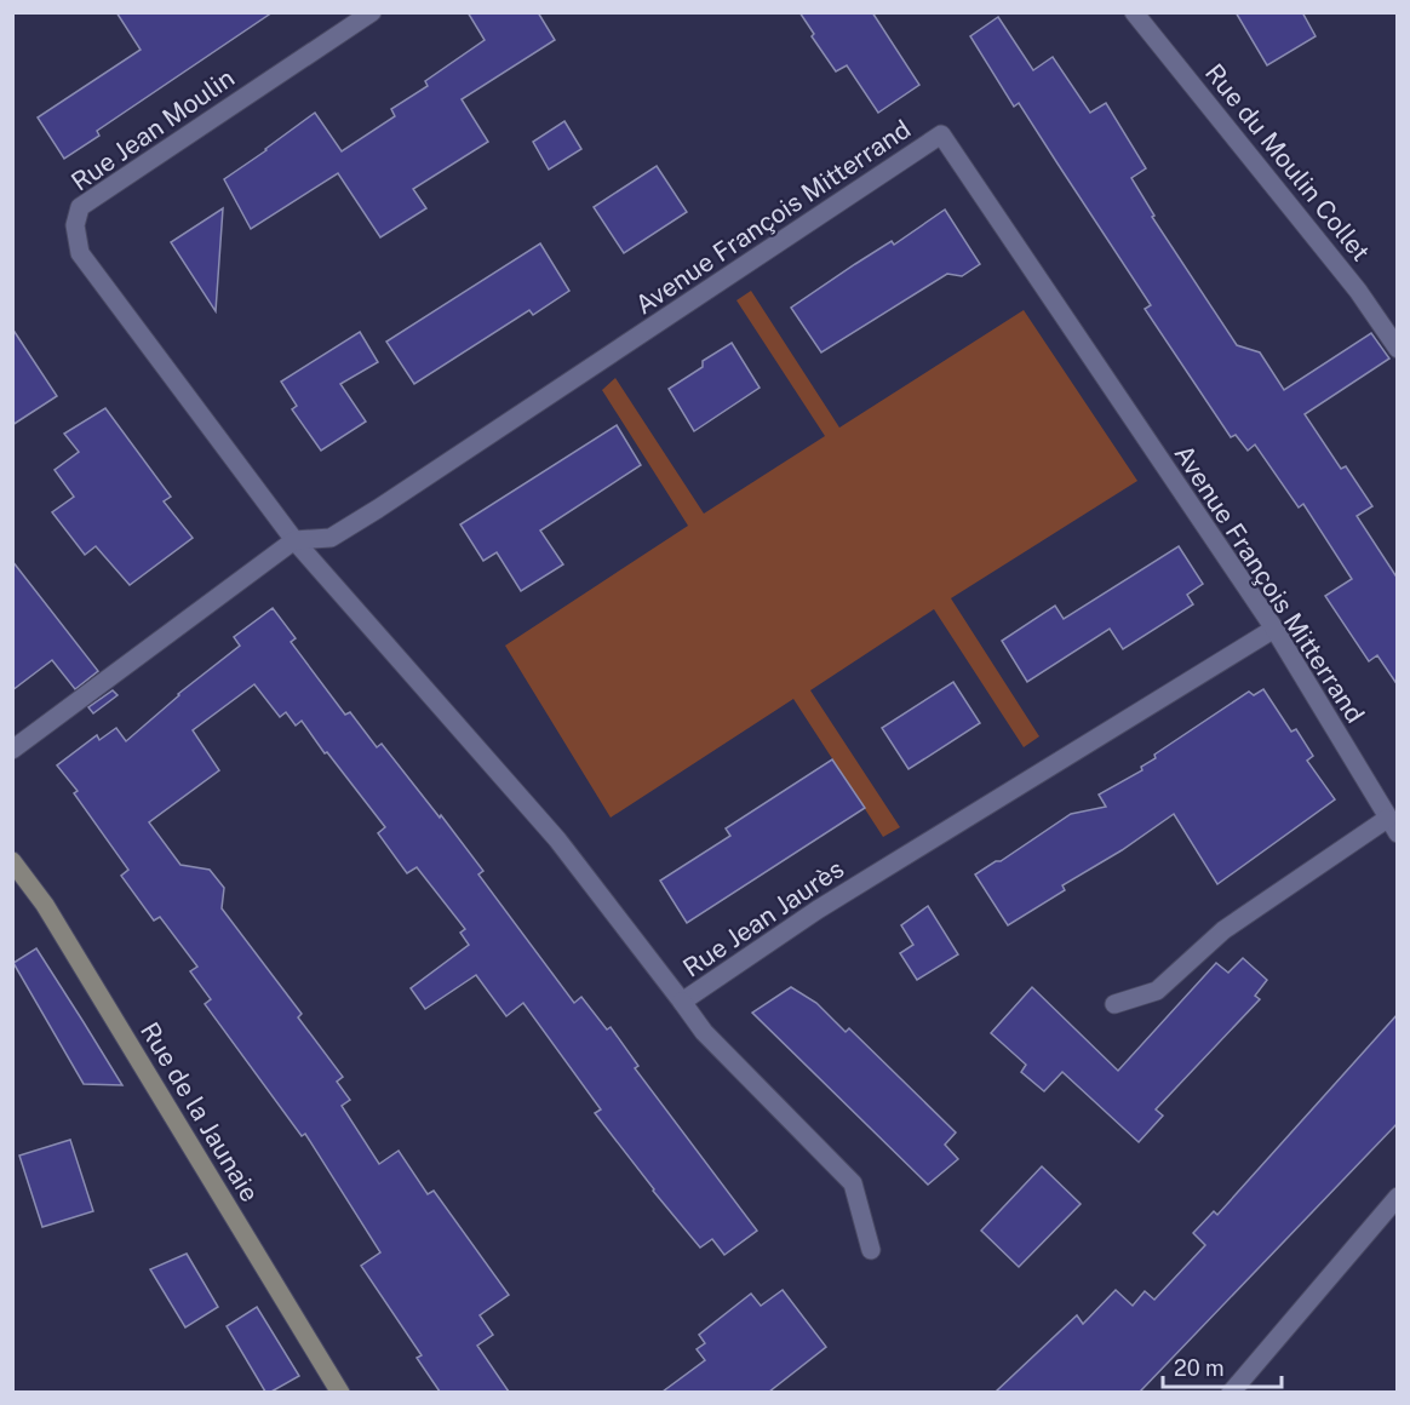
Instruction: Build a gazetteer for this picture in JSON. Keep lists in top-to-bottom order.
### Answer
{
  "streets": {
    "main road": ["Rue de la Jaunaie"],
    "street": [
      "Rue Jean Moulin",
      "Rue du Moulin Collet",
      "Avenue François Mitterrand",
      "Rue Jean Jaurès"
    ]
  },
  "crossings": [
    ["Rue Jean Moulin", "Avenue François Mitterrand"],
    ["Rue Jean Moulin", "Rue Jean Jaurès"],
    ["Avenue François Mitterrand", "Rue Jean Jaurès"]
  ],
  "scale_bar": "20 m"
}
